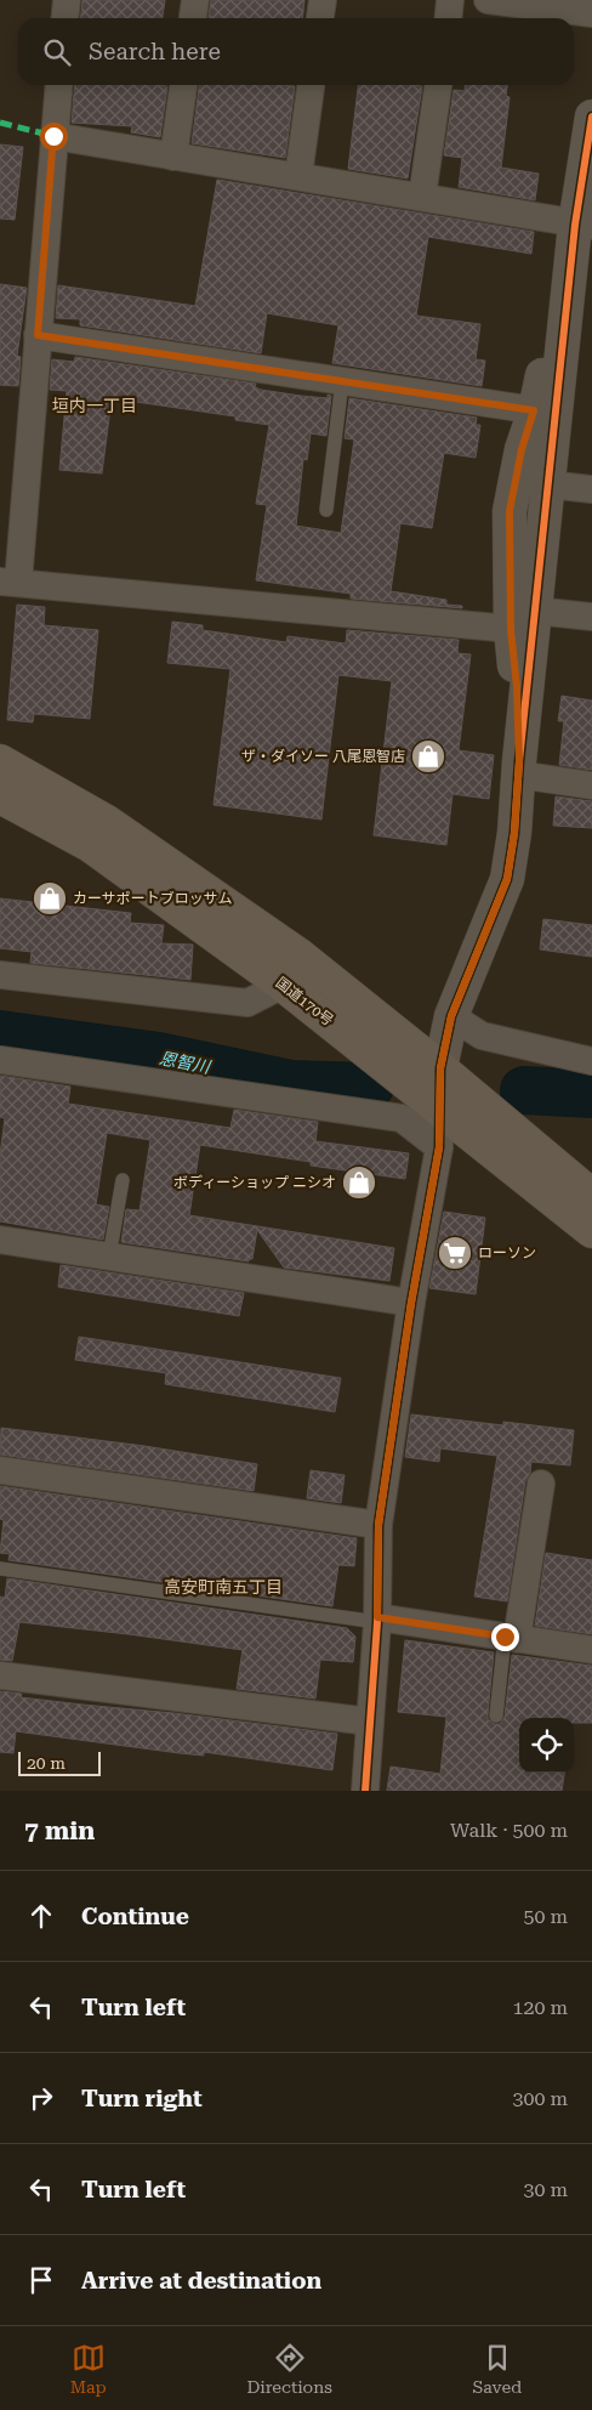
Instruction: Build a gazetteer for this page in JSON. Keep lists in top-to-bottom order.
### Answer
{
  "streets": {
    "highway": ["国道170号"]
  },
  "districts": ["垣内一丁目", "高安町南五丁目"],
  "water": ["恩智川"],
  "places": {
    "shop": ["ザ・ダイソー 八尾恩智店", "カーサポートブロッサム", "ボディーショップ ニシオ"],
    "supermarket": ["ローソン"]
  },
  "scale_bar": "20 m",
  "page": {
    "search": "Search here",
    "scale": "20 m",
    "heading": ["7 min", "Walk · 500 m"],
    "list": [
      ["Continue", "50 m"],
      ["Turn left", "120 m"],
      ["Turn right", "300 m"],
      ["Turn left", "30 m"],
      "Arrive at destination"
    ],
    "nav": ["Map", "Directions", "Saved"]
  }
}
